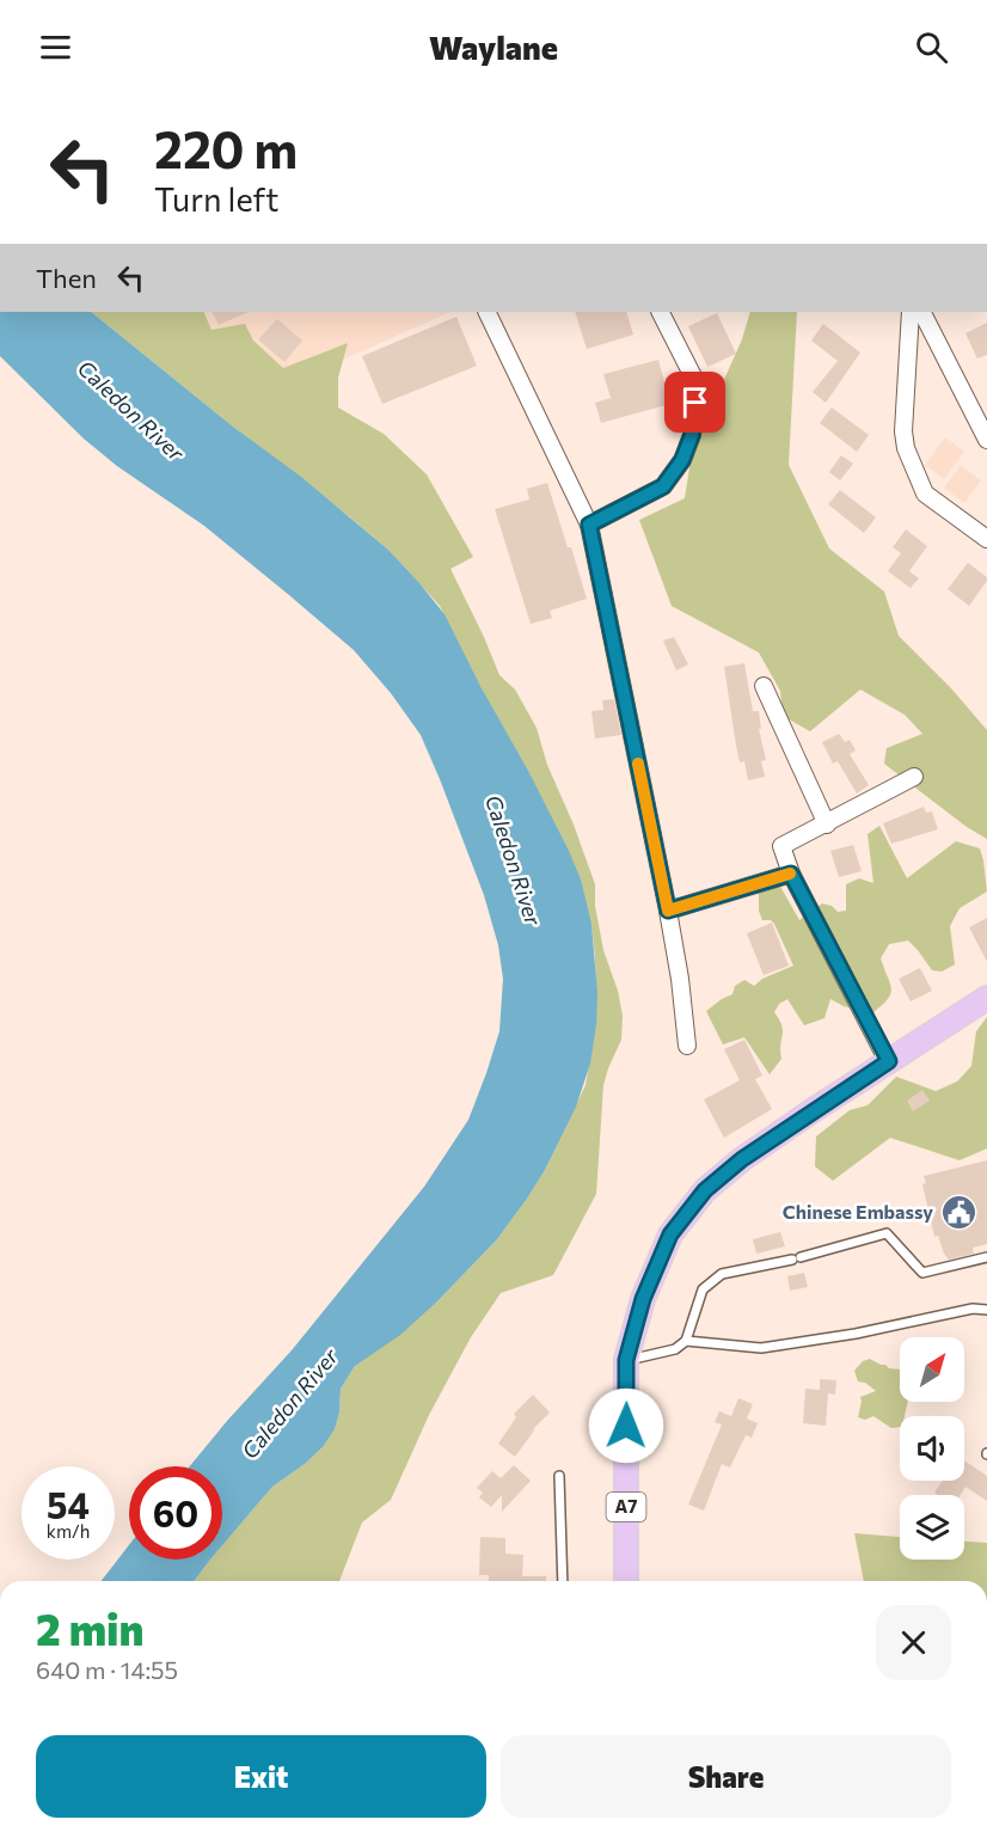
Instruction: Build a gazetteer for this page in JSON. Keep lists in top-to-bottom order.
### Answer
{
  "streets": {
    "main road": ["A7"]
  },
  "water": ["Caledon River"],
  "places": {
    "public building": ["Chinese Embassy"]
  },
  "north": "top right",
  "page": {
    "header": "Waylane",
    "turn": ["220 m", "Turn left"],
    "then": "Then",
    "speed": "54 km/h",
    "limit": "60",
    "heading": ["2 min", "640 m · 14:55"],
    "buttons": ["Exit", "Share"]
  }
}
